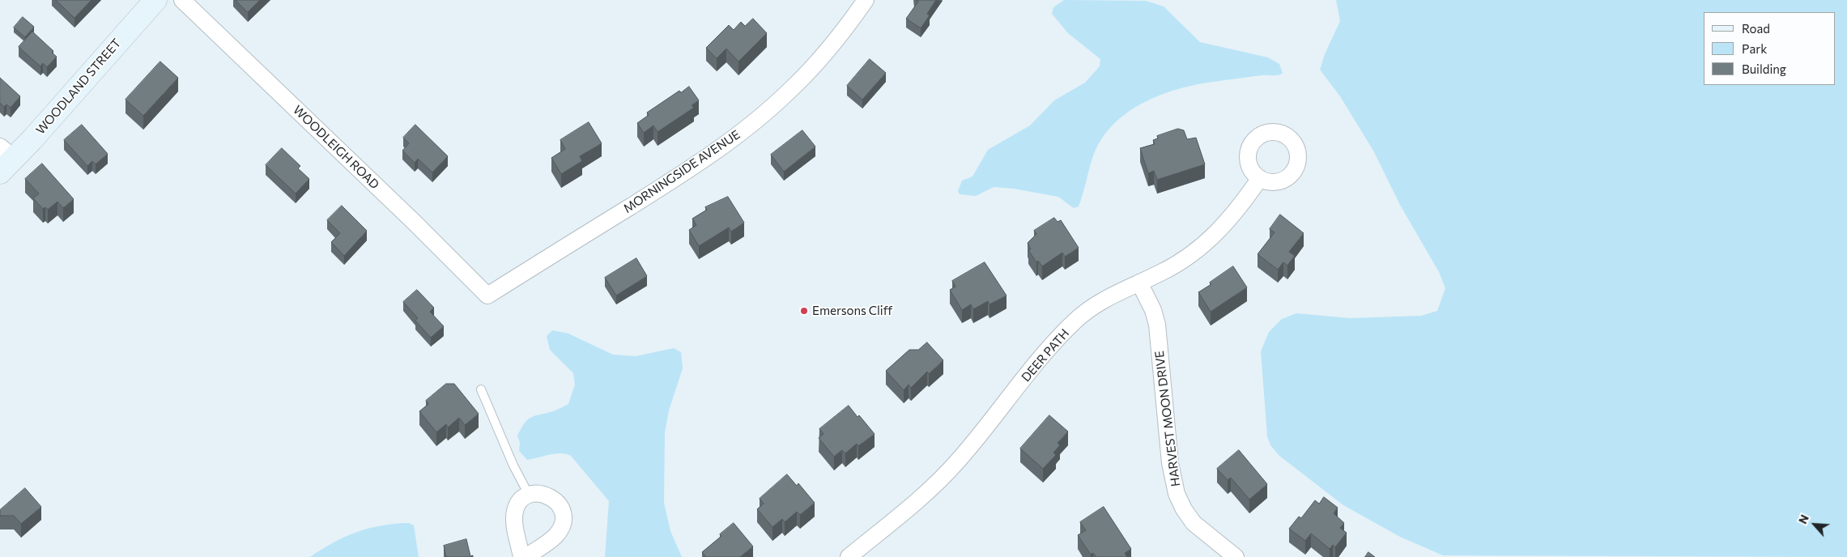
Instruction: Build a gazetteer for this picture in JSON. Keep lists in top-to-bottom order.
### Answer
{
  "streets": {
    "street": [
      "WOODLAND STREET",
      "WOODLEIGH ROAD",
      "MORNINGSIDE AVENUE",
      "DEER PATH",
      "HARVEST MOON DRIVE"
    ]
  },
  "crossings": [
    ["WOODLEIGH ROAD", "MORNINGSIDE AVENUE"],
    ["DEER PATH", "HARVEST MOON DRIVE"]
  ],
  "places": ["Emersons Cliff"],
  "legend": ["Road", "Park", "Building"],
  "north": "top left"
}
